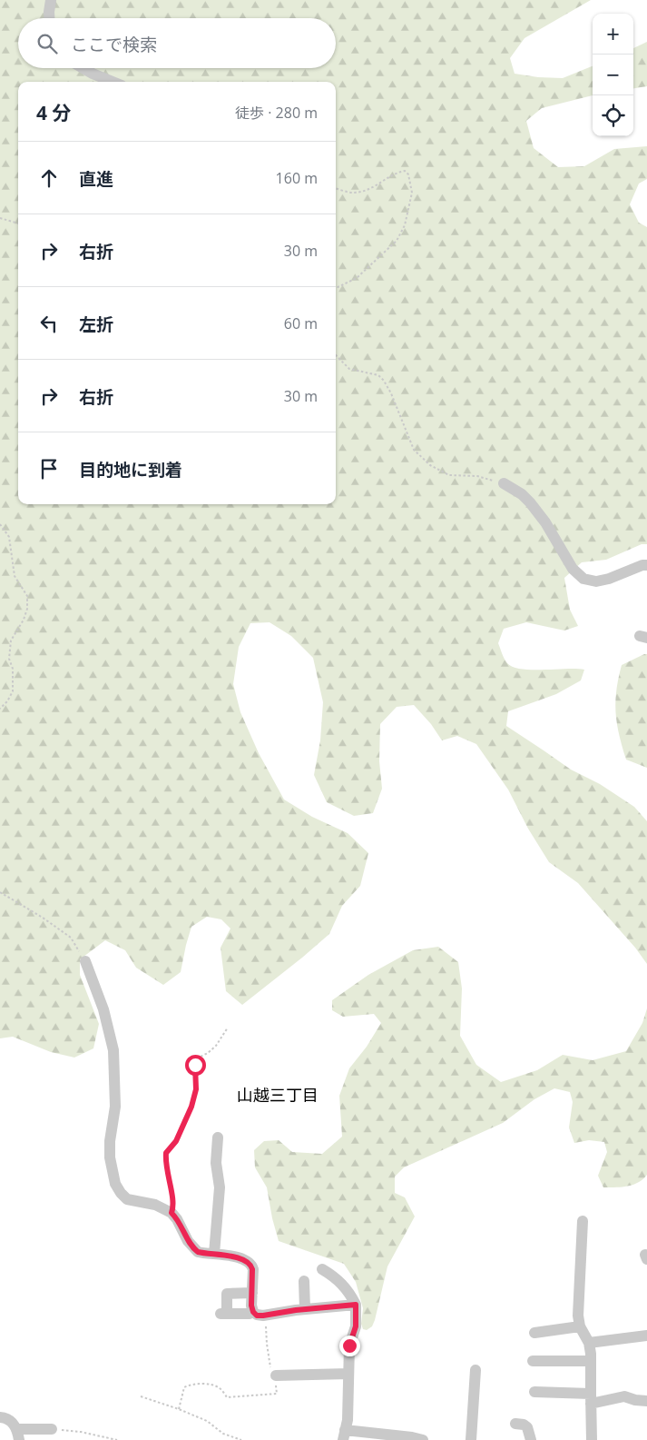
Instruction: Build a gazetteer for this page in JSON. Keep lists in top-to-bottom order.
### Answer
{
  "districts": ["山越三丁目"],
  "page": {
    "map_buttons": ["+", "−"],
    "search": "ここで検索",
    "heading": ["4 分", "徒歩 · 280 m"],
    "list": [
      ["直進", "160 m"],
      ["右折", "30 m"],
      ["左折", "60 m"],
      ["右折", "30 m"],
      "目的地に到着"
    ]
  }
}
